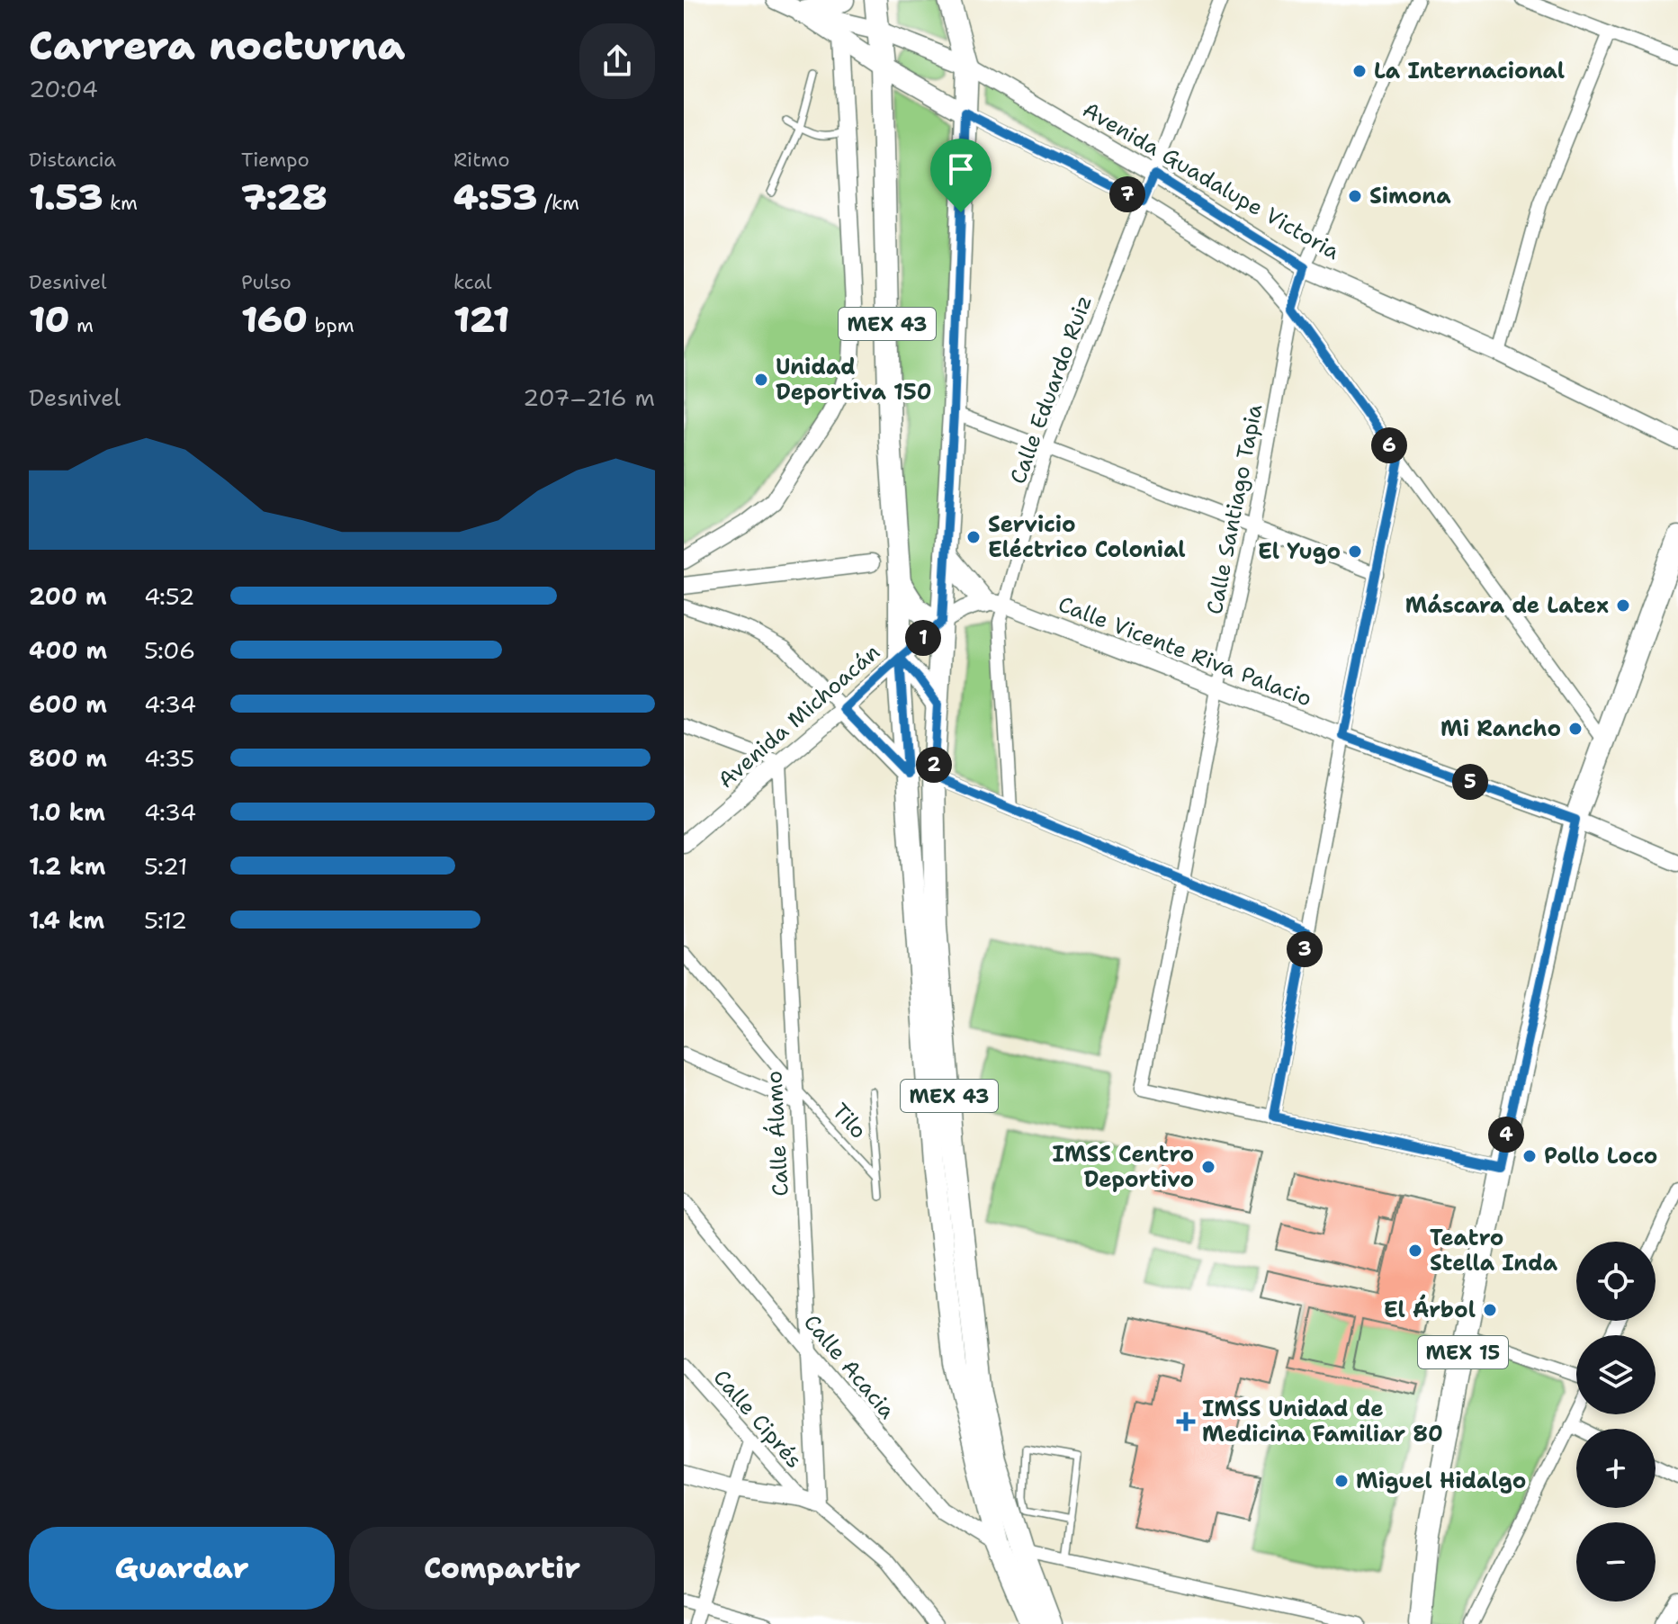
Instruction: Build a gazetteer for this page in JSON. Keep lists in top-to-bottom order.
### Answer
{
  "streets": {
    "main road": ["Avenida Guadalupe Victoria", "MEX 43", "MEX 15"],
    "street": [
      "Calle Eduardo Ruiz",
      "Calle Santiago Tapia",
      "Calle Vicente Riva Palacio",
      "Avenida Michoacán",
      "Calle Álamo",
      "Calle Acacia",
      "Calle Ciprés"
    ],
    "lane": ["Tilo"]
  },
  "crossings": [
    ["Avenida Guadalupe Victoria", "MEX 43"],
    ["Avenida Guadalupe Victoria", "Calle Eduardo Ruiz"],
    ["Avenida Guadalupe Victoria", "Calle Santiago Tapia"],
    ["MEX 43", "Avenida Michoacán"],
    ["MEX 43", "Calle Acacia"],
    ["Calle Eduardo Ruiz", "Calle Vicente Riva Palacio"],
    ["Calle Santiago Tapia", "Calle Vicente Riva Palacio"],
    ["Calle Vicente Riva Palacio", "MEX 15"],
    ["Avenida Michoacán", "Calle Álamo"],
    ["Tilo", "Calle Álamo"],
    ["Calle Álamo", "Calle Acacia"],
    ["Calle Álamo", "Calle Ciprés"]
  ],
  "places": {
    "other": [
      "La Internacional",
      "Simona",
      "Unidad Deportiva 150",
      "Servicio Eléctrico Colonial",
      "El Yugo",
      "Máscara de Latex",
      "Mi Rancho",
      "Pollo Loco",
      "IMSS Centro Deportivo",
      "Teatro Stella Inda",
      "El Árbol",
      "Miguel Hidalgo"
    ],
    "health": ["IMSS Unidad de Medicina Familiar 80"]
  },
  "page": {
    "heading": ["Carrera nocturna", "20:04"],
    "stats": [
      ["Distancia", "1.53 km"],
      ["Tiempo", "7:28"],
      ["Ritmo", "4:53 /km"],
      ["Desnivel", "10 m"],
      ["Pulso", "160 bpm"],
      ["kcal", "121"]
    ],
    "pins": [
      "7",
      "6",
      "1",
      "2",
      "5",
      "3",
      "4"
    ],
    "chart": ["Desnivel", "207–216 m"],
    "list": [
      {
        "name": "200 m",
        "note": "4:52"
      },
      {
        "name": "400 m",
        "note": "5:06"
      },
      {
        "name": "600 m",
        "note": "4:34"
      },
      {
        "name": "800 m",
        "note": "4:35"
      },
      {
        "name": "1.0 km",
        "note": "4:34"
      },
      {
        "name": "1.2 km",
        "note": "5:21"
      },
      {
        "name": "1.4 km",
        "note": "5:12"
      }
    ],
    "map_buttons": ["+", "−"],
    "buttons": ["Guardar", "Compartir"]
  }
}
